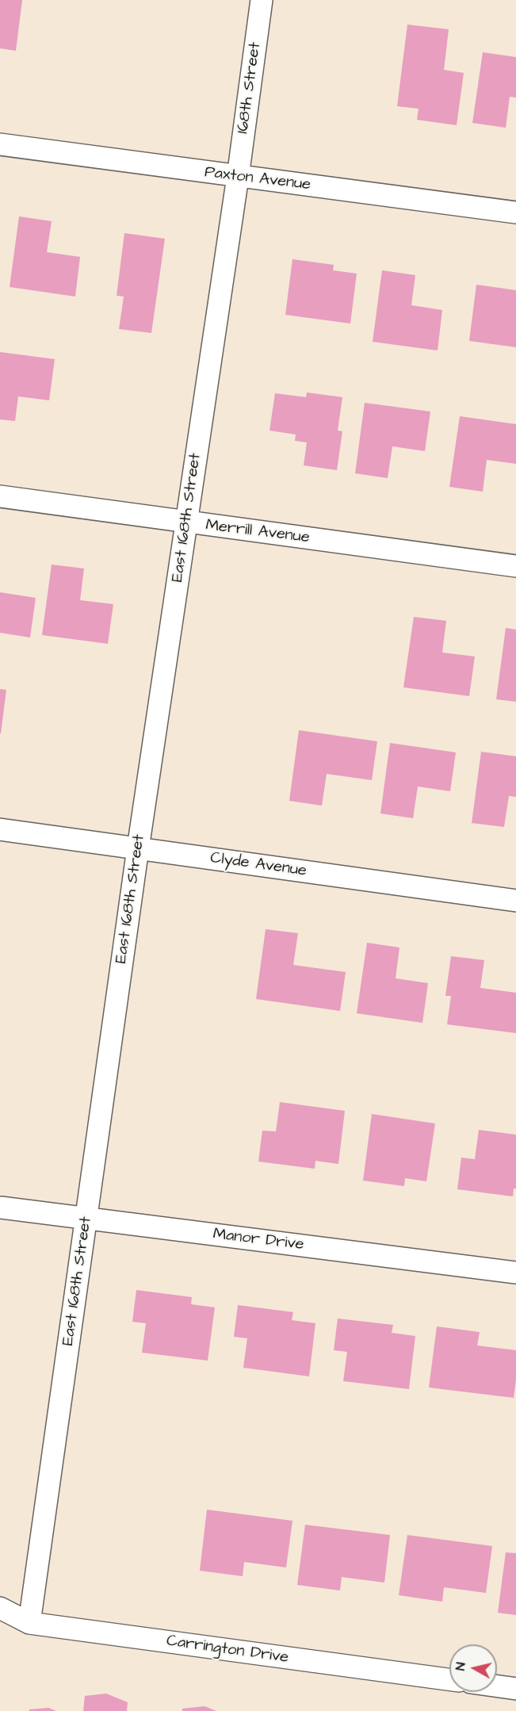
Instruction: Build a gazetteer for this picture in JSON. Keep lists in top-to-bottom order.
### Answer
{
  "streets": {
    "street": [
      "168th Street",
      "Paxton Avenue",
      "East 168th Street",
      "Merrill Avenue",
      "Clyde Avenue",
      "Manor Drive",
      "Carrington Drive"
    ]
  },
  "crossings": [
    ["168th Street", "Paxton Avenue"],
    ["168th Street", "East 168th Street"],
    ["Paxton Avenue", "East 168th Street"],
    ["East 168th Street", "Merrill Avenue"],
    ["East 168th Street", "Clyde Avenue"],
    ["East 168th Street", "Manor Drive"],
    ["East 168th Street", "Carrington Drive"]
  ],
  "north": "left"
}
